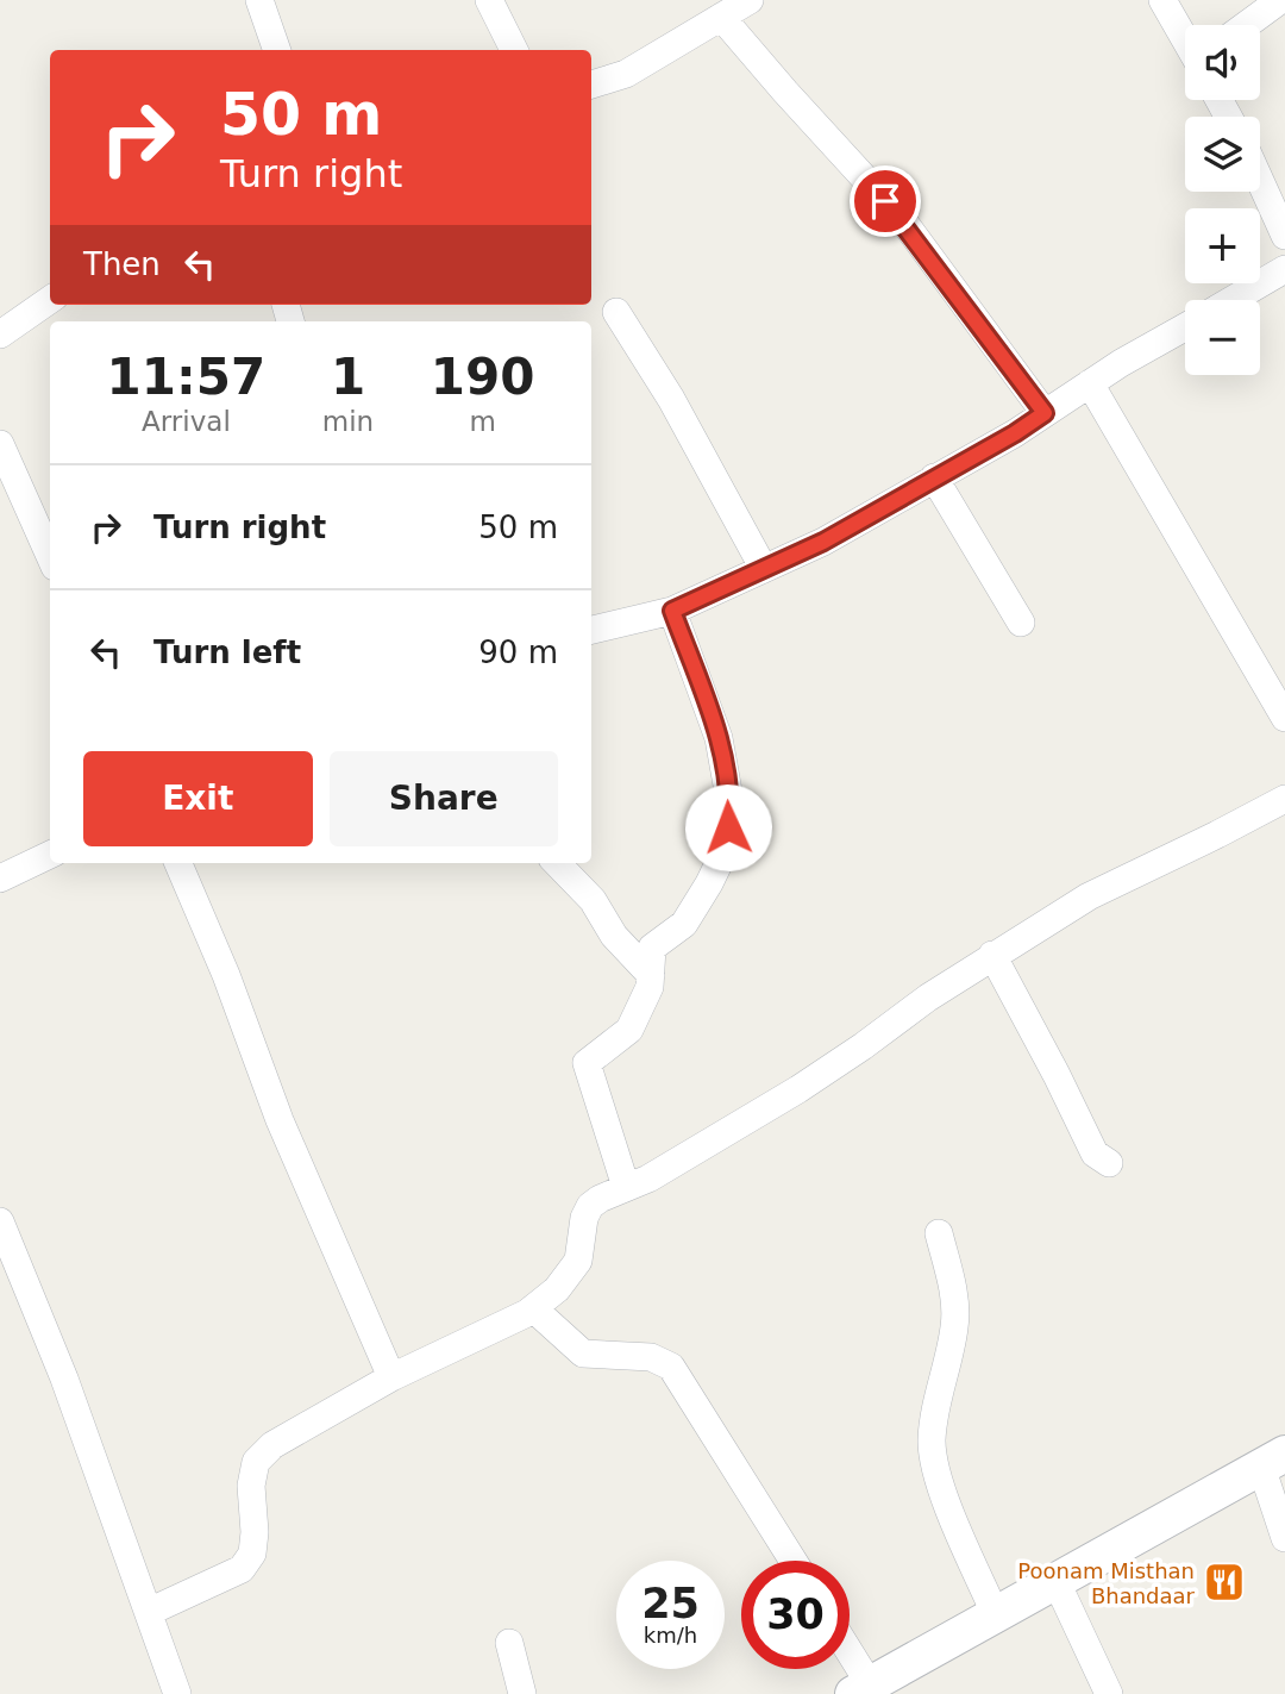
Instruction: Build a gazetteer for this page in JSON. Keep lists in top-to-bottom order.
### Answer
{
  "places": {
    "restaurant": ["Poonam Misthan Bhandaar"]
  },
  "page": {
    "map_buttons": ["+", "−"],
    "turn": ["50 m", "Turn right"],
    "then": "Then",
    "eta": [
      "11:57",
      "Arrival",
      "1",
      "min",
      "190",
      "m"
    ],
    "list": [
      {
        "name": "Turn right",
        "value": "50 m"
      },
      {
        "name": "Turn left",
        "value": "90 m"
      }
    ],
    "buttons": ["Exit", "Share"],
    "speed": "25 km/h",
    "limit": "30"
  }
}
